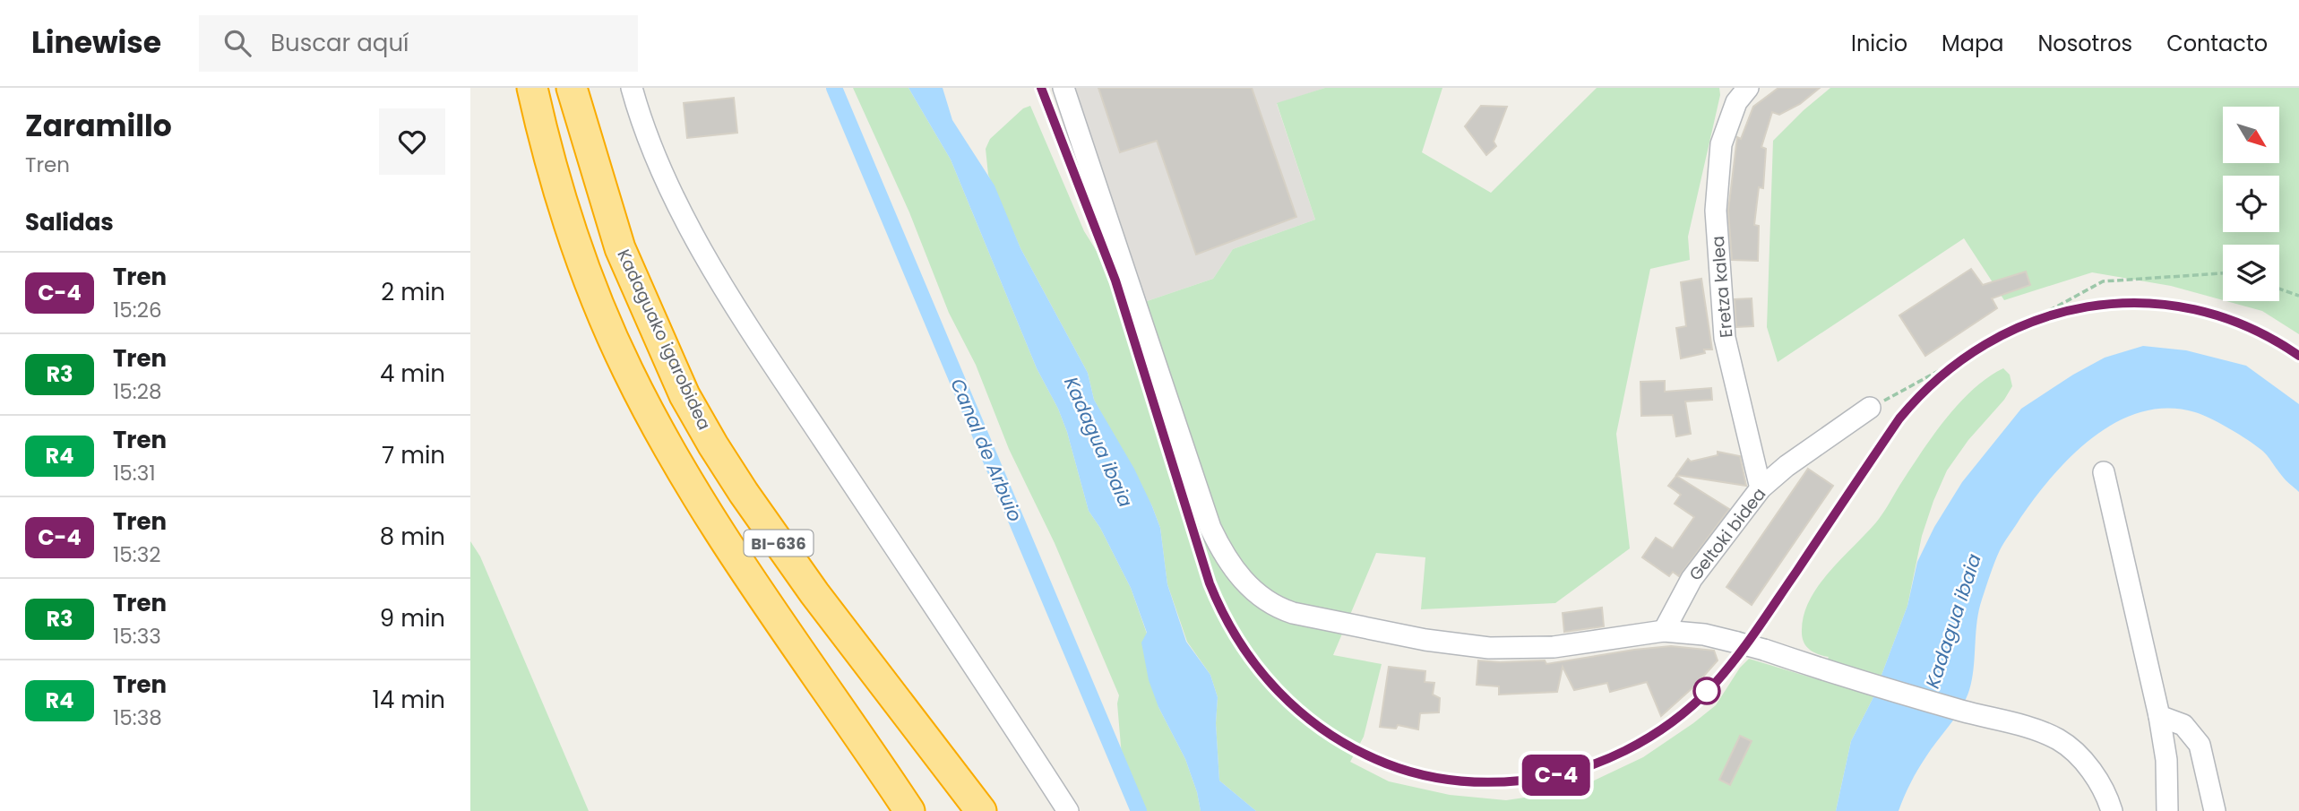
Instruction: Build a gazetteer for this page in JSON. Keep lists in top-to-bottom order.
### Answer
{
  "streets": {
    "highway": ["Kadaguako igarobidea", "BI-636"],
    "street": ["Eretza kalea", "Geltoki bidea"]
  },
  "crossings": [
    ["Eretza kalea", "Geltoki bidea"]
  ],
  "water": ["Kadagua ibaia", "Canal de Arbuio"],
  "north": "bottom right",
  "page": {
    "header": "Linewise",
    "search": "Buscar aquí",
    "nav": [
      "Inicio",
      "Mapa",
      "Nosotros",
      "Contacto"
    ],
    "heading": [
      ["Zaramillo", "Tren"],
      "Salidas"
    ],
    "on_map": "C-4",
    "list": [
      {
        "mark": "C-4",
        "name": "Tren",
        "note": "15:26",
        "value": "2 min"
      },
      {
        "mark": "R3",
        "name": "Tren",
        "note": "15:28",
        "value": "4 min"
      },
      {
        "mark": "R4",
        "name": "Tren",
        "note": "15:31",
        "value": "7 min"
      },
      {
        "mark": "C-4",
        "name": "Tren",
        "note": "15:32",
        "value": "8 min"
      },
      {
        "mark": "R3",
        "name": "Tren",
        "note": "15:33",
        "value": "9 min"
      },
      {
        "mark": "R4",
        "name": "Tren",
        "note": "15:38",
        "value": "14 min"
      }
    ]
  }
}
